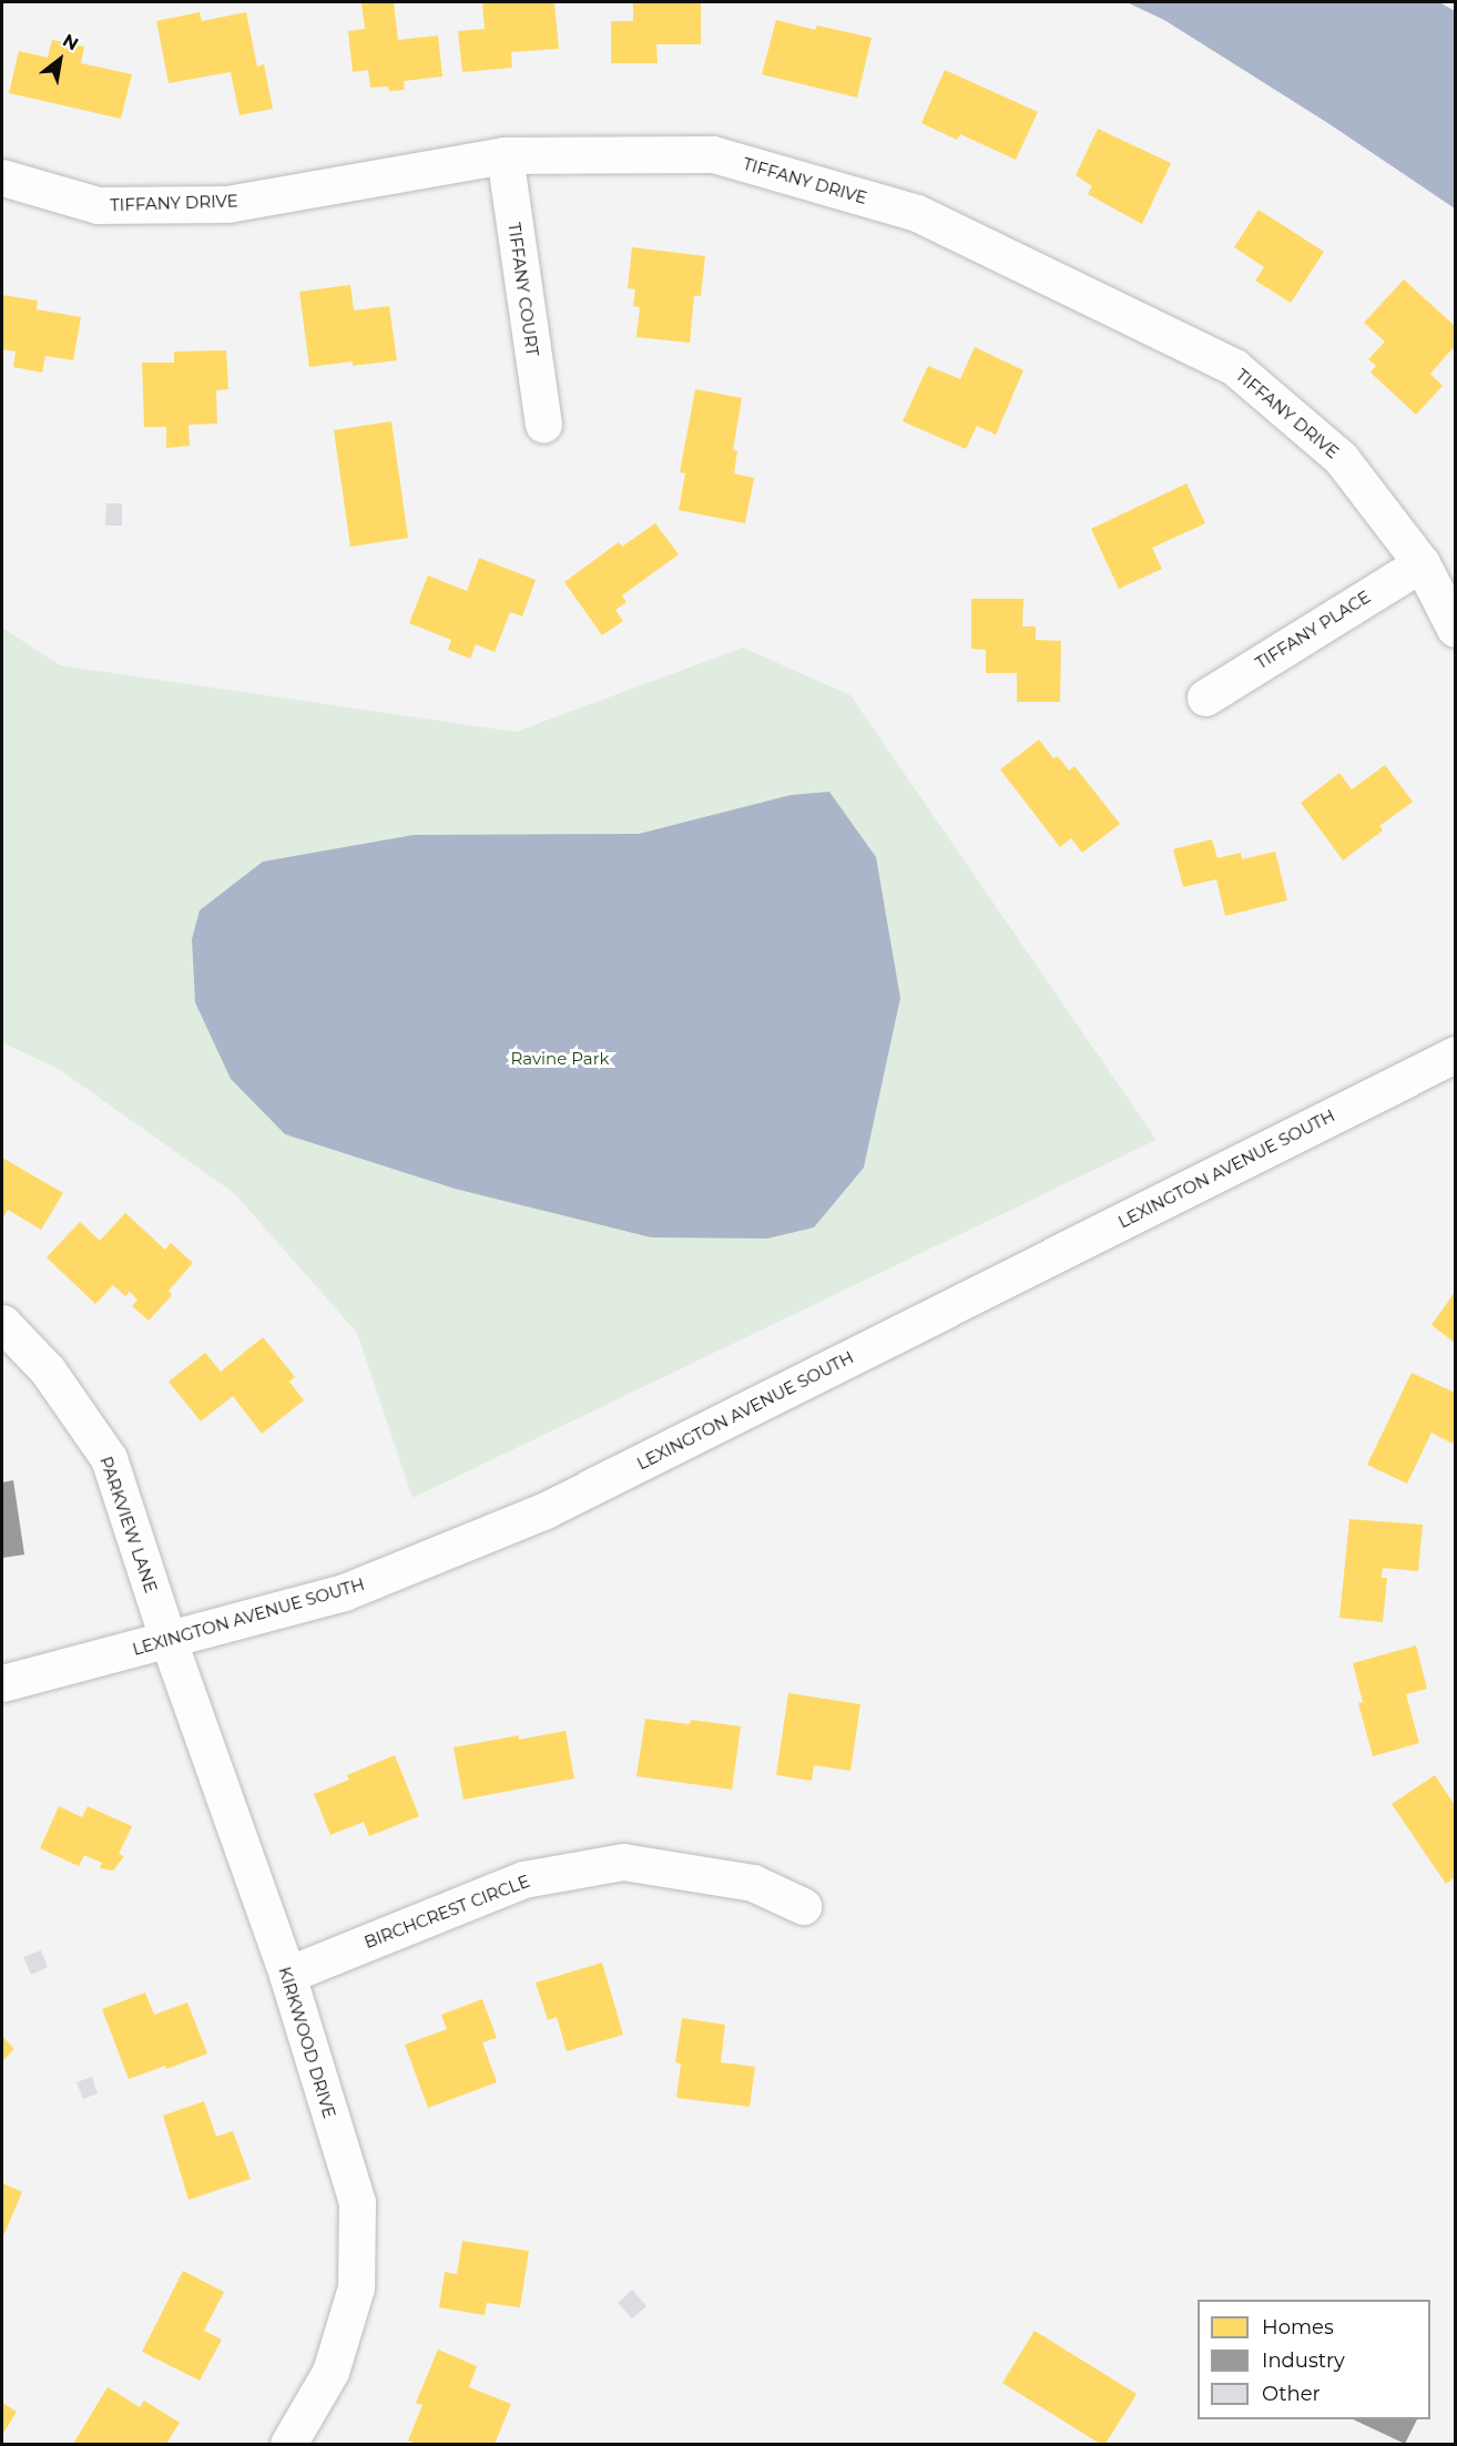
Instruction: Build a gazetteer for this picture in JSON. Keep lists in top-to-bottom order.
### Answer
{
  "streets": {
    "street": [
      "TIFFANY DRIVE",
      "TIFFANY COURT",
      "TIFFANY PLACE",
      "LEXINGTON AVENUE SOUTH",
      "PARKVIEW LANE",
      "BIRCHCREST CIRCLE",
      "KIRKWOOD DRIVE"
    ]
  },
  "crossings": [
    ["TIFFANY DRIVE", "TIFFANY COURT"],
    ["TIFFANY DRIVE", "TIFFANY PLACE"],
    ["LEXINGTON AVENUE SOUTH", "PARKVIEW LANE"],
    ["LEXINGTON AVENUE SOUTH", "KIRKWOOD DRIVE"],
    ["PARKVIEW LANE", "KIRKWOOD DRIVE"],
    ["BIRCHCREST CIRCLE", "KIRKWOOD DRIVE"]
  ],
  "parks": ["Ravine Park"],
  "legend": ["Homes", "Industry", "Other"],
  "north": "top right"
}
